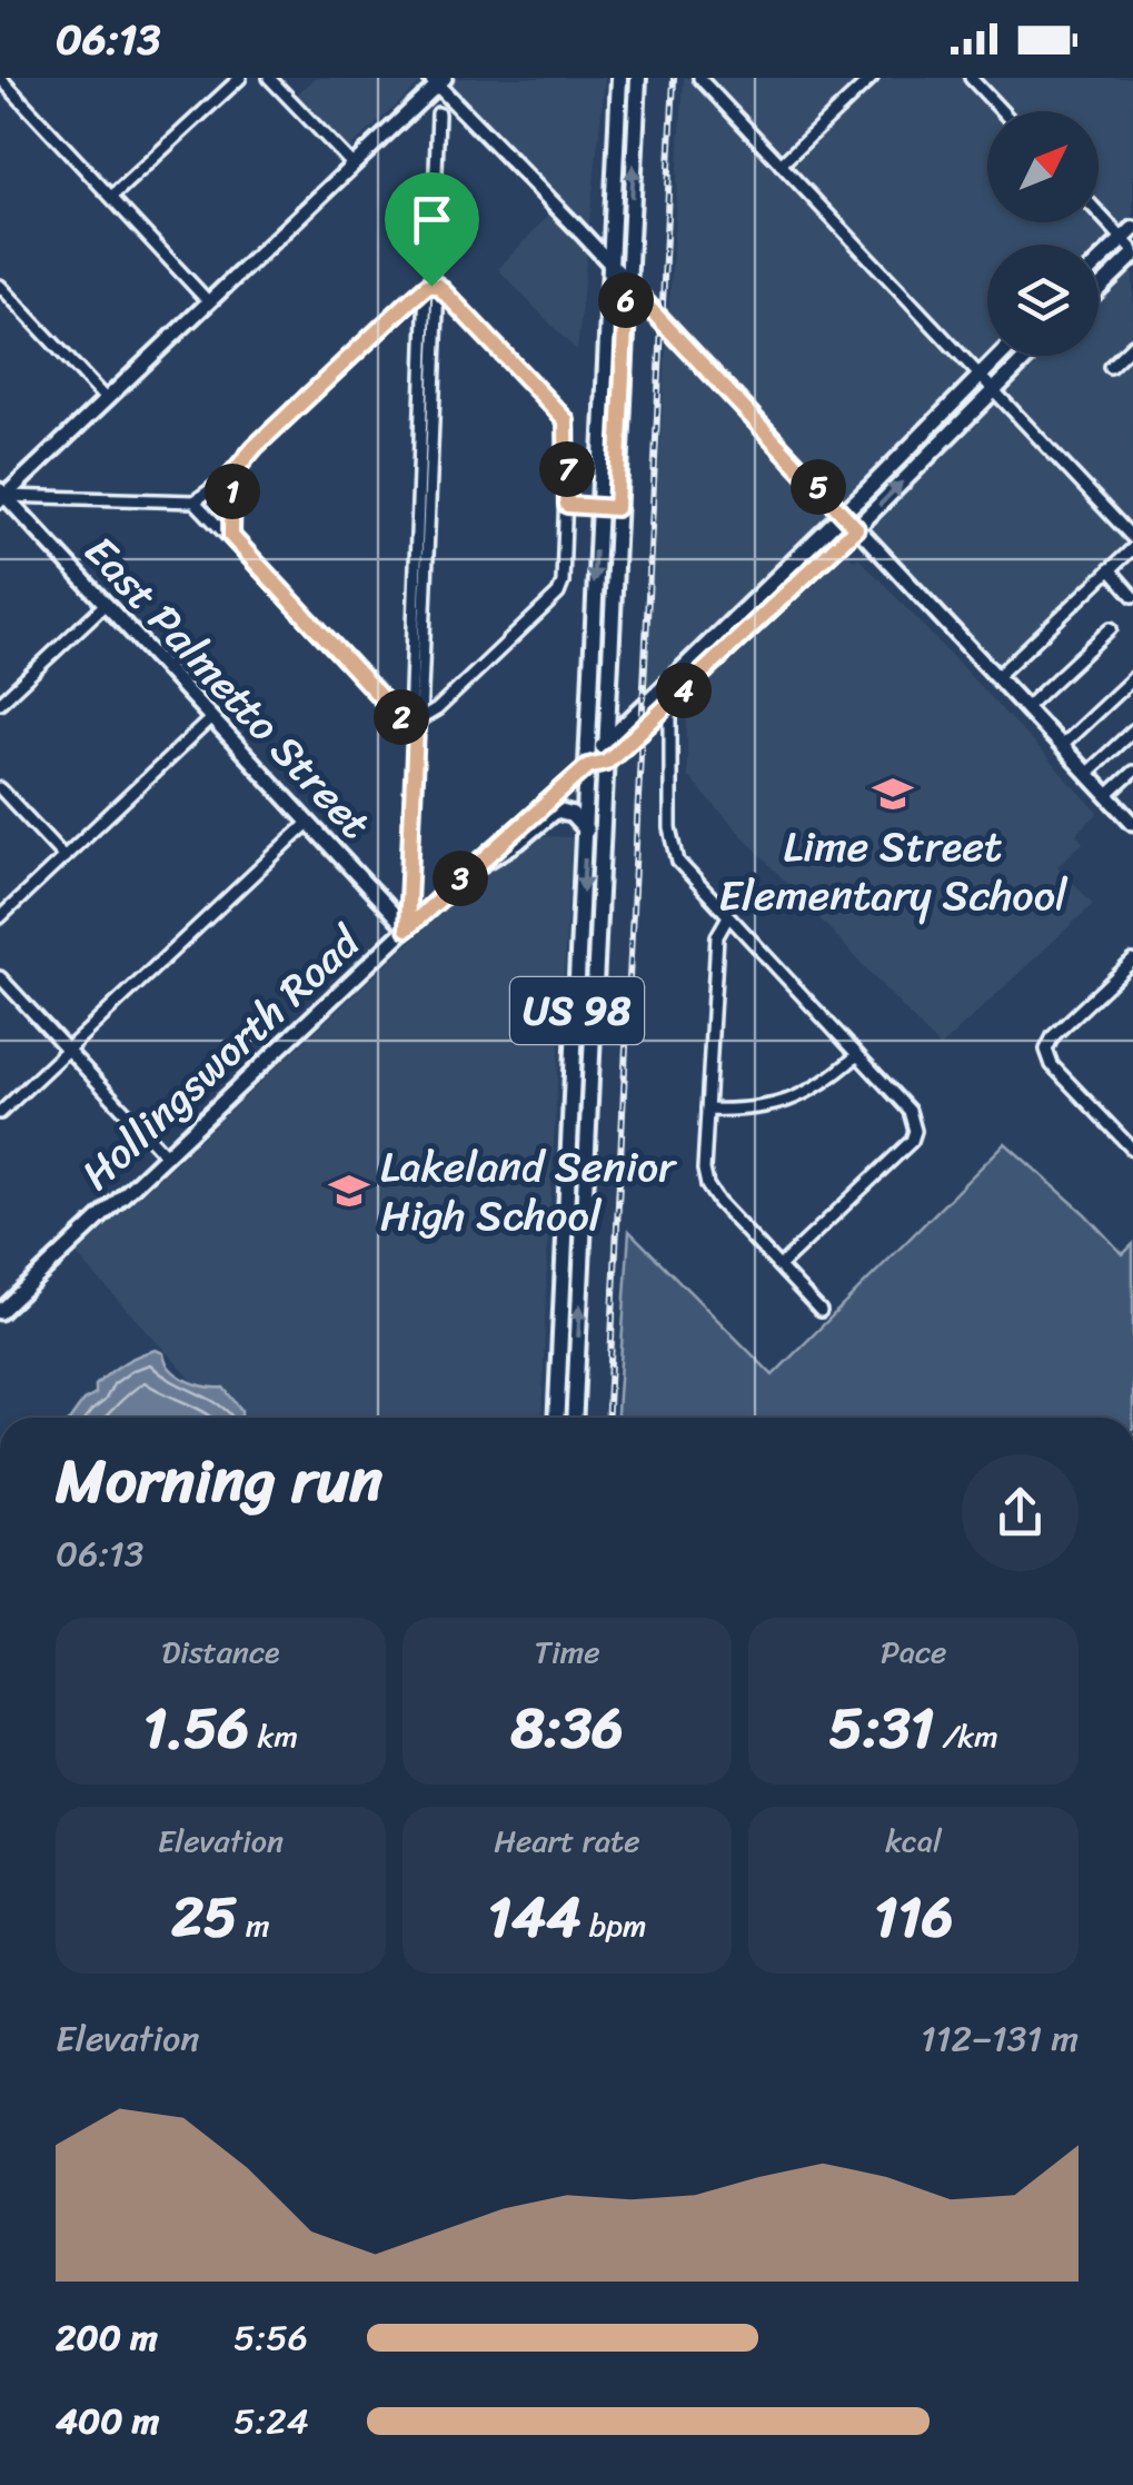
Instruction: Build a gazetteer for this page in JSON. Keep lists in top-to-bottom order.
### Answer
{
  "streets": {
    "main road": ["US 98"],
    "street": ["East Palmetto Street", "Hollingsworth Road"]
  },
  "crossings": [
    ["East Palmetto Street", "Hollingsworth Road"],
    ["US 98", "Hollingsworth Road"]
  ],
  "places": {
    "school or university": ["Lime Street Elementary School", "Lakeland Senior High School"]
  },
  "north": "top right",
  "page": {
    "status": "06:13",
    "pins": [
      "6",
      "7",
      "5",
      "1",
      "4",
      "2",
      "3"
    ],
    "heading": ["Morning run", "06:13"],
    "stats": [
      ["Distance", "1.56 km"],
      ["Time", "8:36"],
      ["Pace", "5:31 /km"],
      ["Elevation", "25 m"],
      ["Heart rate", "144 bpm"],
      ["kcal", "116"]
    ],
    "chart": ["Elevation", "112–131 m"],
    "list": [
      {
        "name": "200 m",
        "note": "5:56"
      },
      {
        "name": "400 m",
        "note": "5:24"
      }
    ]
  }
}
